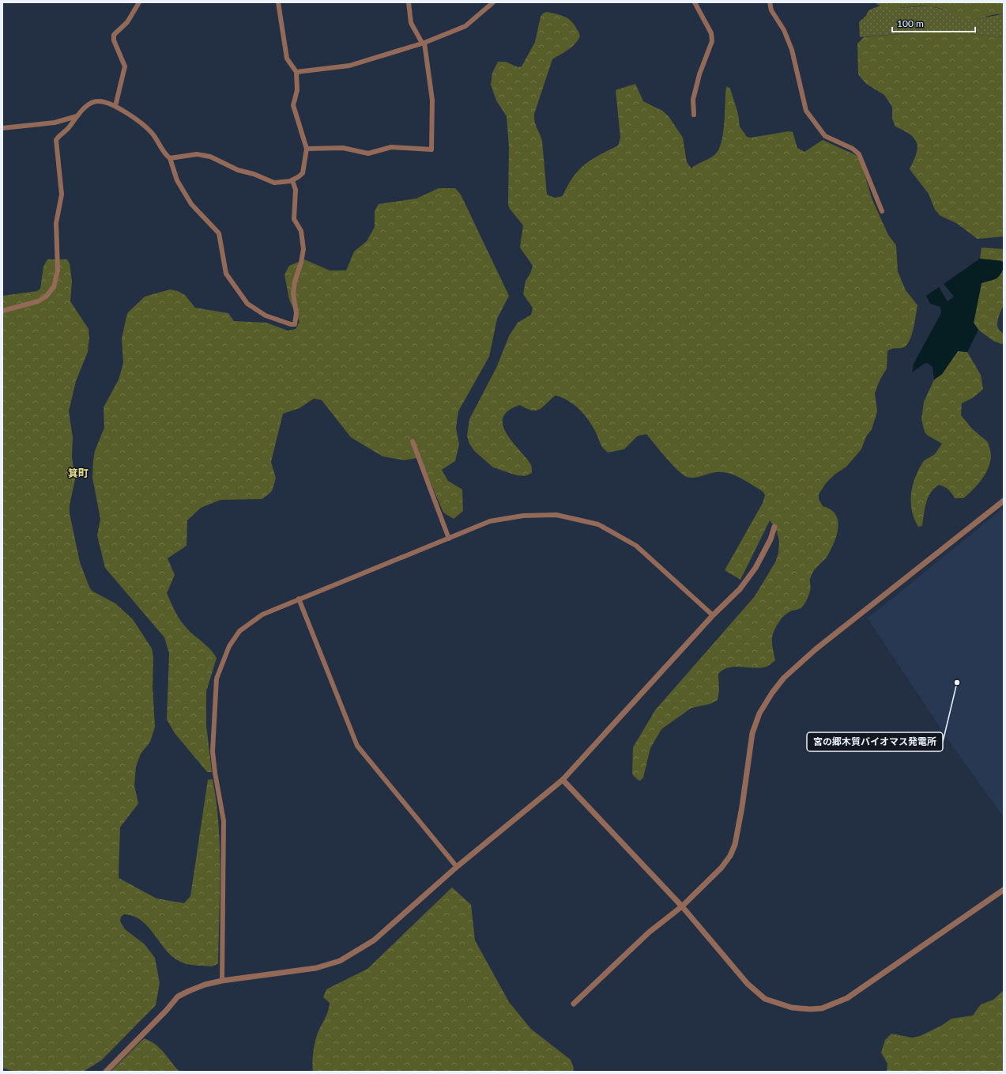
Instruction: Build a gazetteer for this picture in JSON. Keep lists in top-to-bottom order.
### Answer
{
  "districts": ["箕町"],
  "places": ["宮の郷木質バイオマス発電所"],
  "scale_bar": "100 m"
}
